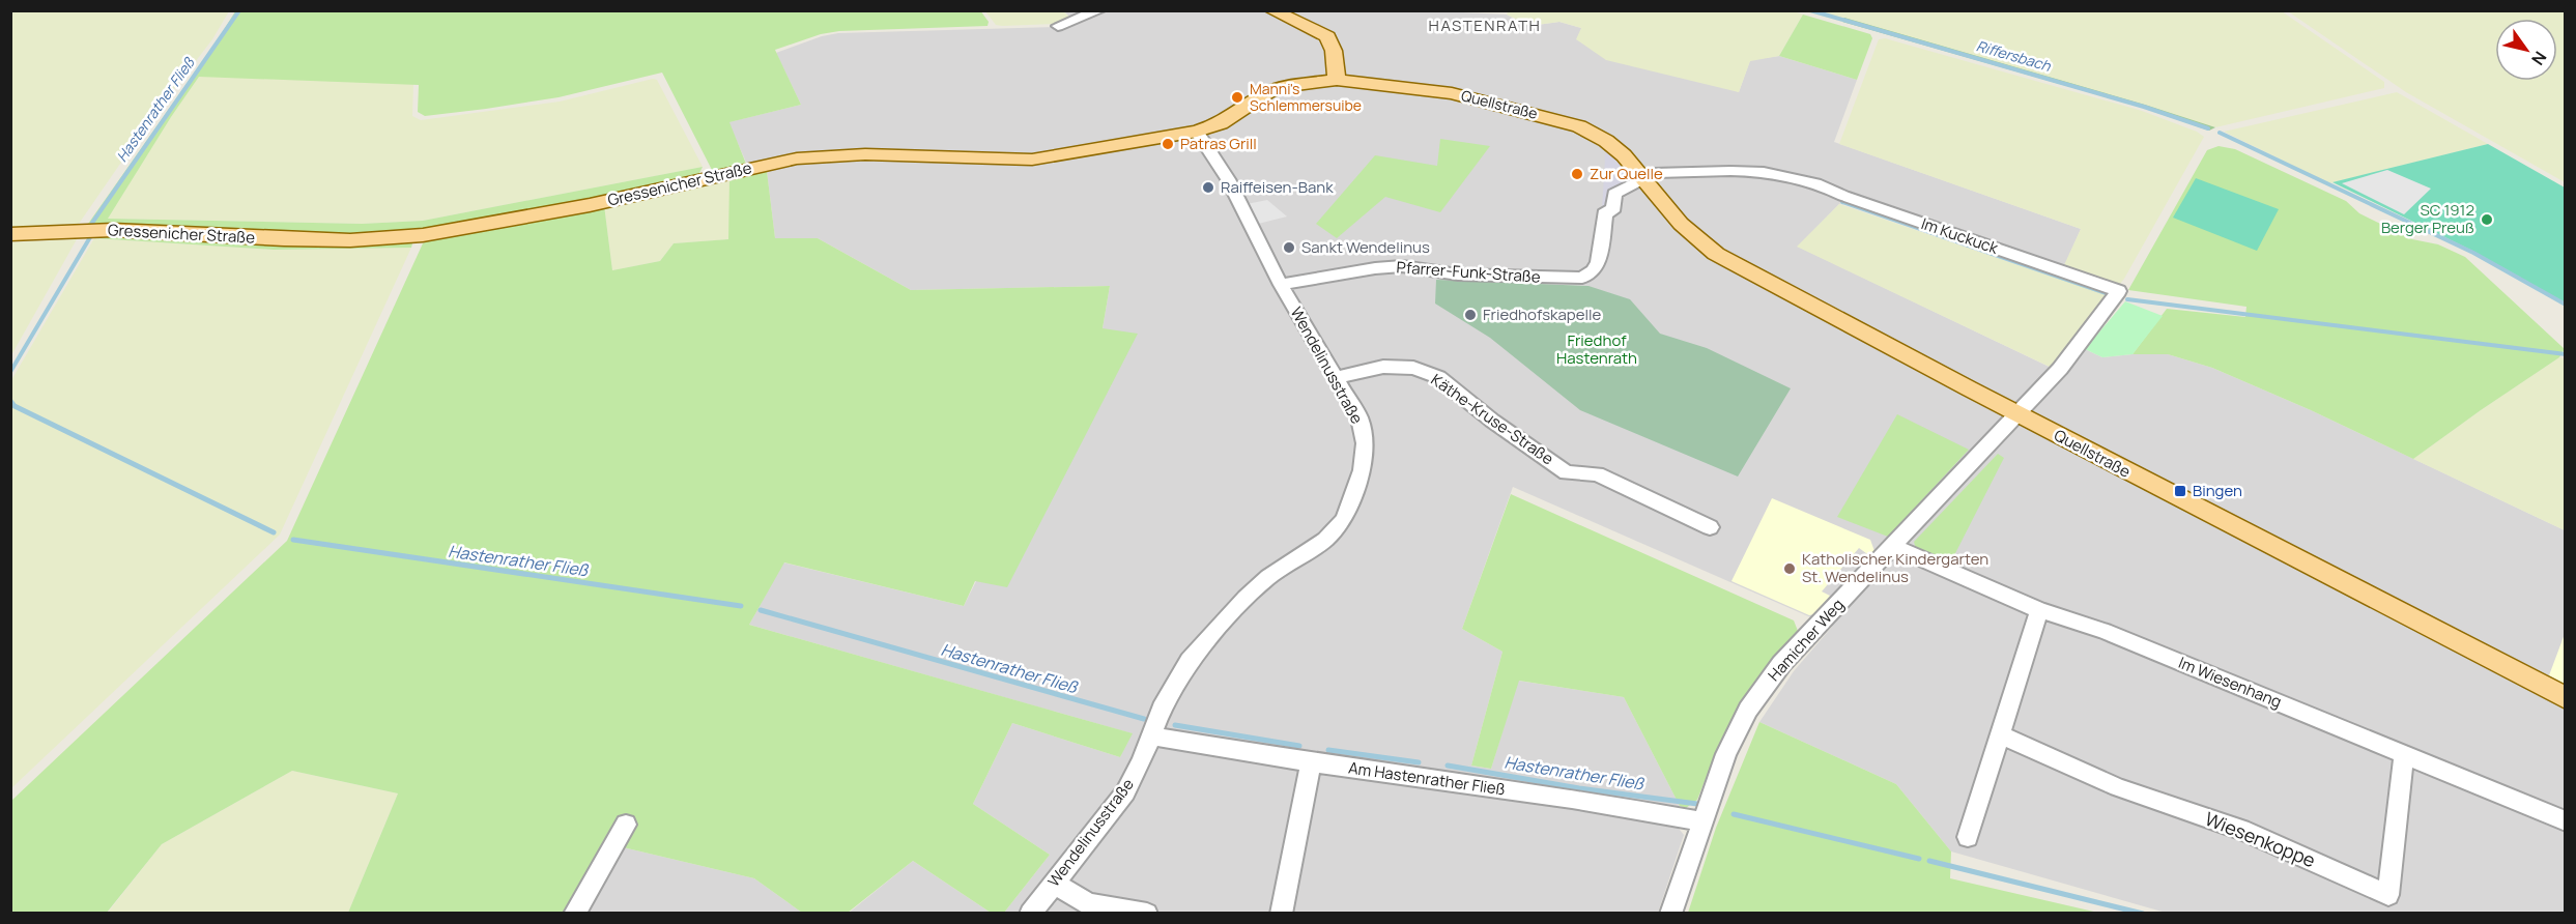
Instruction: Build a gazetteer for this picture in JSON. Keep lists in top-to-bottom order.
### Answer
{
  "streets": {
    "main road": ["Quellstraße", "Gressenicher Straße"],
    "street": [
      "Im Kuckuck",
      "Pfarrer-Funk-Straße",
      "Wendelinusstraße",
      "Käthe-Kruse-Straße",
      "Hamicher Weg",
      "Im Wiesenhang",
      "Am Hastenrather Fließ",
      "Wiesenkoppe"
    ]
  },
  "crossings": [
    ["Quellstraße", "Gressenicher Straße"],
    ["Quellstraße", "Im Kuckuck"],
    ["Quellstraße", "Pfarrer-Funk-Straße"],
    ["Quellstraße", "Hamicher Weg"],
    ["Gressenicher Straße", "Wendelinusstraße"],
    ["Im Kuckuck", "Pfarrer-Funk-Straße"],
    ["Im Kuckuck", "Hamicher Weg"],
    ["Pfarrer-Funk-Straße", "Wendelinusstraße"],
    ["Wendelinusstraße", "Käthe-Kruse-Straße"],
    ["Wendelinusstraße", "Am Hastenrather Fließ"],
    ["Hamicher Weg", "Im Wiesenhang"],
    ["Hamicher Weg", "Am Hastenrather Fließ"],
    ["Im Wiesenhang", "Wiesenkoppe"]
  ],
  "districts": ["HASTENRATH"],
  "water": ["Riffersbach", "Hastenrather Fließ"],
  "parks": ["Friedhof Hastenrath"],
  "places": {
    "other": [
      "Manni's Schlemmersuibe",
      "Patras Grill",
      "Zur Quelle",
      "Raiffeisen-Bank",
      "SC 1912 Berger Preuß",
      "Sankt Wendelinus",
      "Friedhofskapelle",
      "Katholischer Kindergarten St. Wendelinus"
    ],
    "transit": ["Bingen"]
  },
  "north": "bottom right"
}
